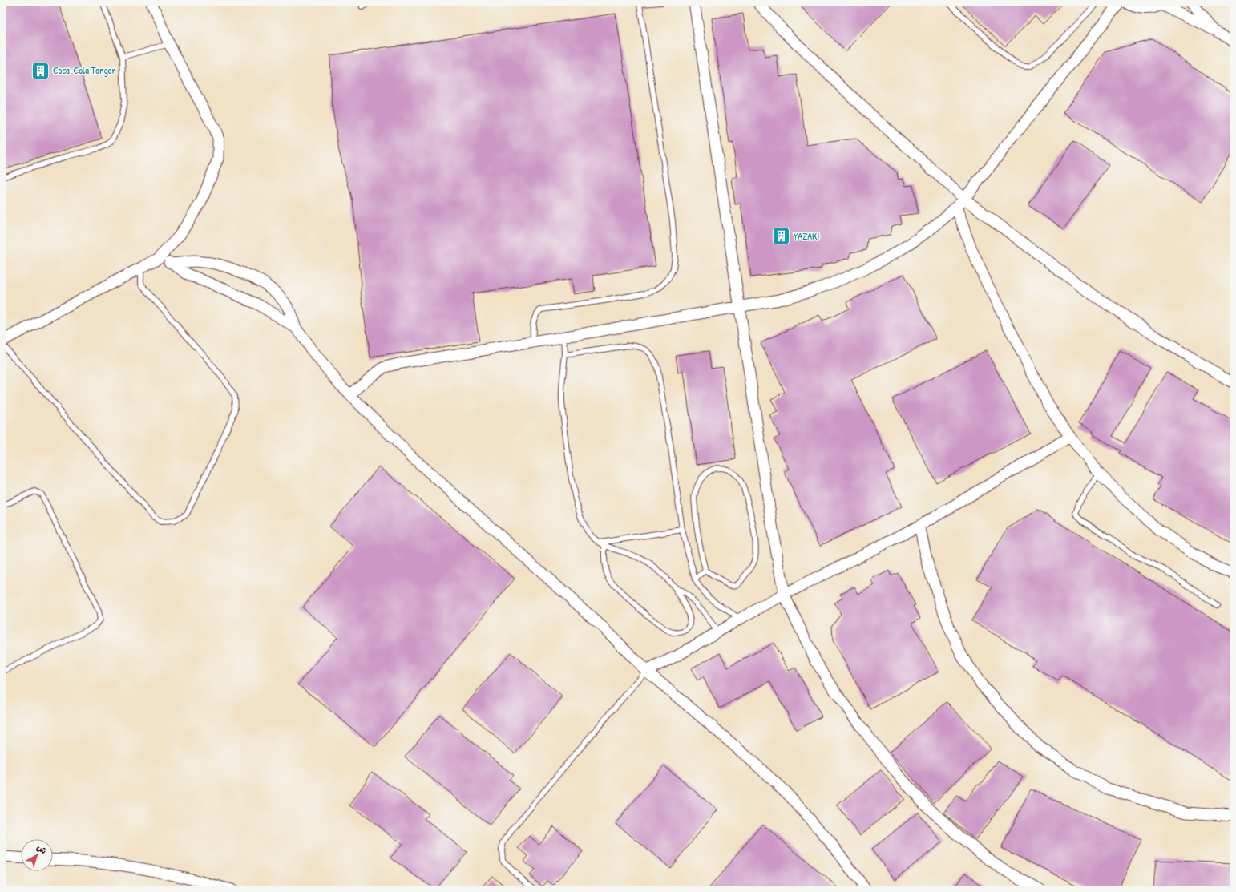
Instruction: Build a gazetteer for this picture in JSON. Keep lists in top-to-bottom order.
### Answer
{
  "places": {
    "building": ["Coca-Cola Tanger", "YAZAKI"]
  },
  "north": "top right"
}
